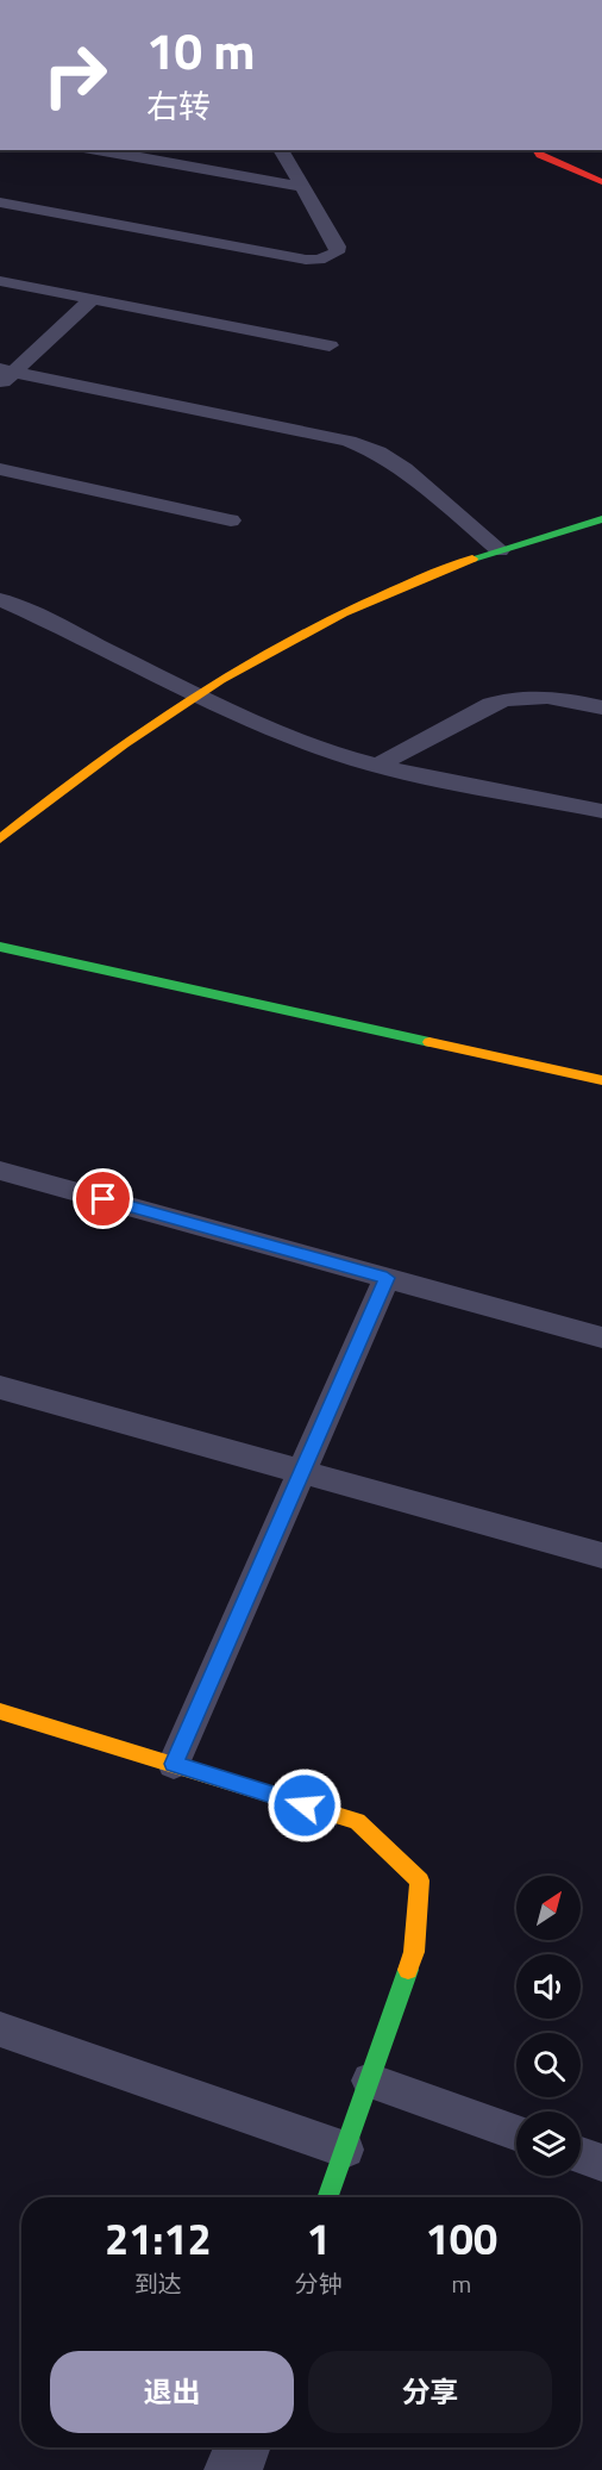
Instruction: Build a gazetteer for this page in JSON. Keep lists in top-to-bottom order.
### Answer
{
  "north": "top right",
  "page": {
    "turn": ["10 m", "右转"],
    "eta": [
      "21:12",
      "到达",
      "1",
      "分钟",
      "100",
      "m"
    ],
    "buttons": ["退出", "分享"]
  }
}
